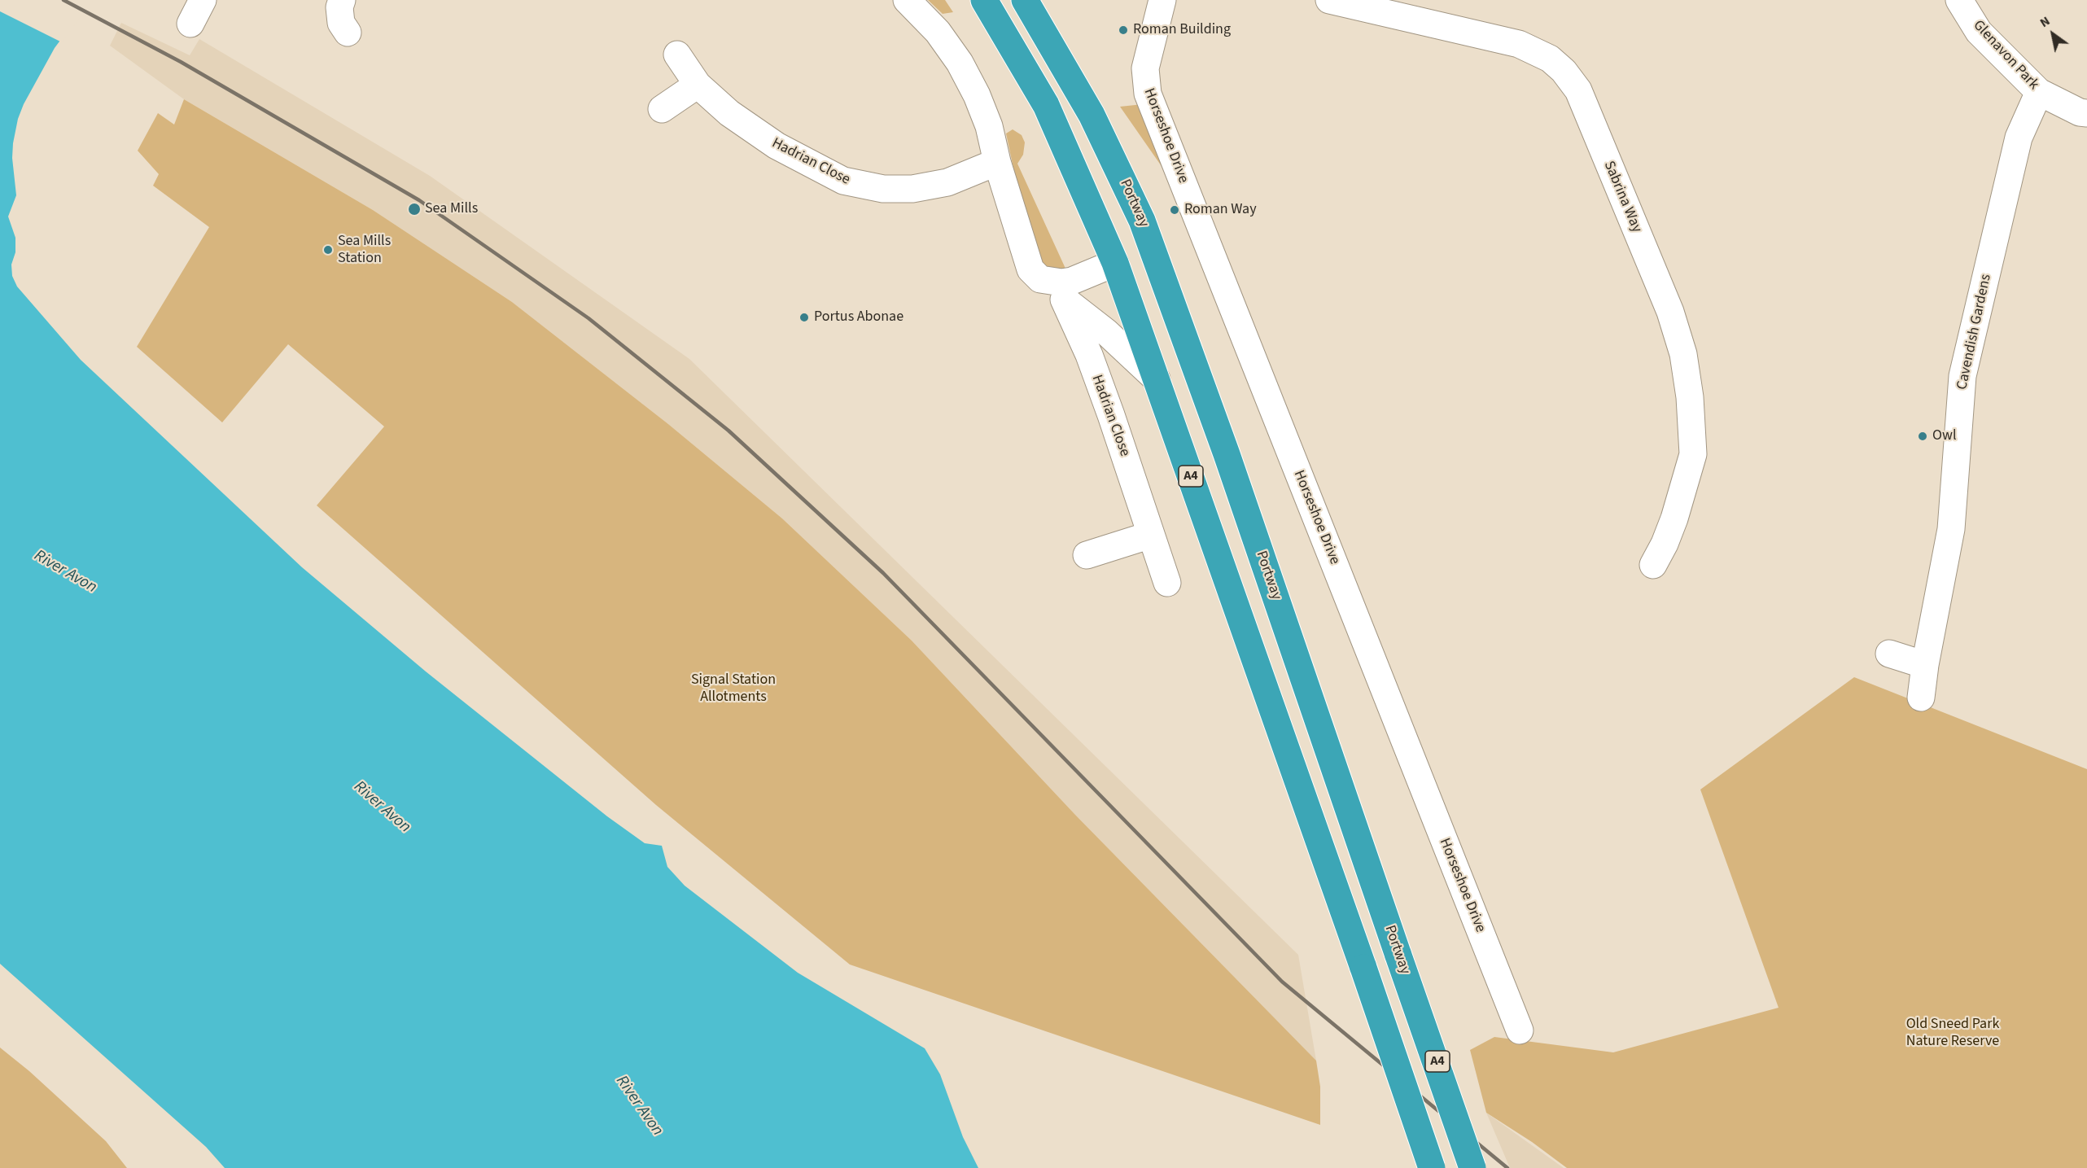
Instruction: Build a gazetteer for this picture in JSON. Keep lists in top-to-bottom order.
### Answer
{
  "streets": {
    "highway": ["Portway", "A4"],
    "street": [
      "Glenavon Park",
      "Horseshoe Drive",
      "Hadrian Close",
      "Sabrina Way",
      "Cavendish Gardens"
    ]
  },
  "crossings": [
    ["Glenavon Park", "Cavendish Gardens"],
    ["Hadrian Close", "A4"]
  ],
  "water": ["River Avon"],
  "parks": ["Signal Station Allotments", "Old Sneed Park Nature Reserve"],
  "places": [
    "Roman Building",
    "Sea Mills",
    "Roman Way",
    "Sea Mills Station",
    "Portus Abonae",
    "Owl"
  ],
  "north": "top left"
}
